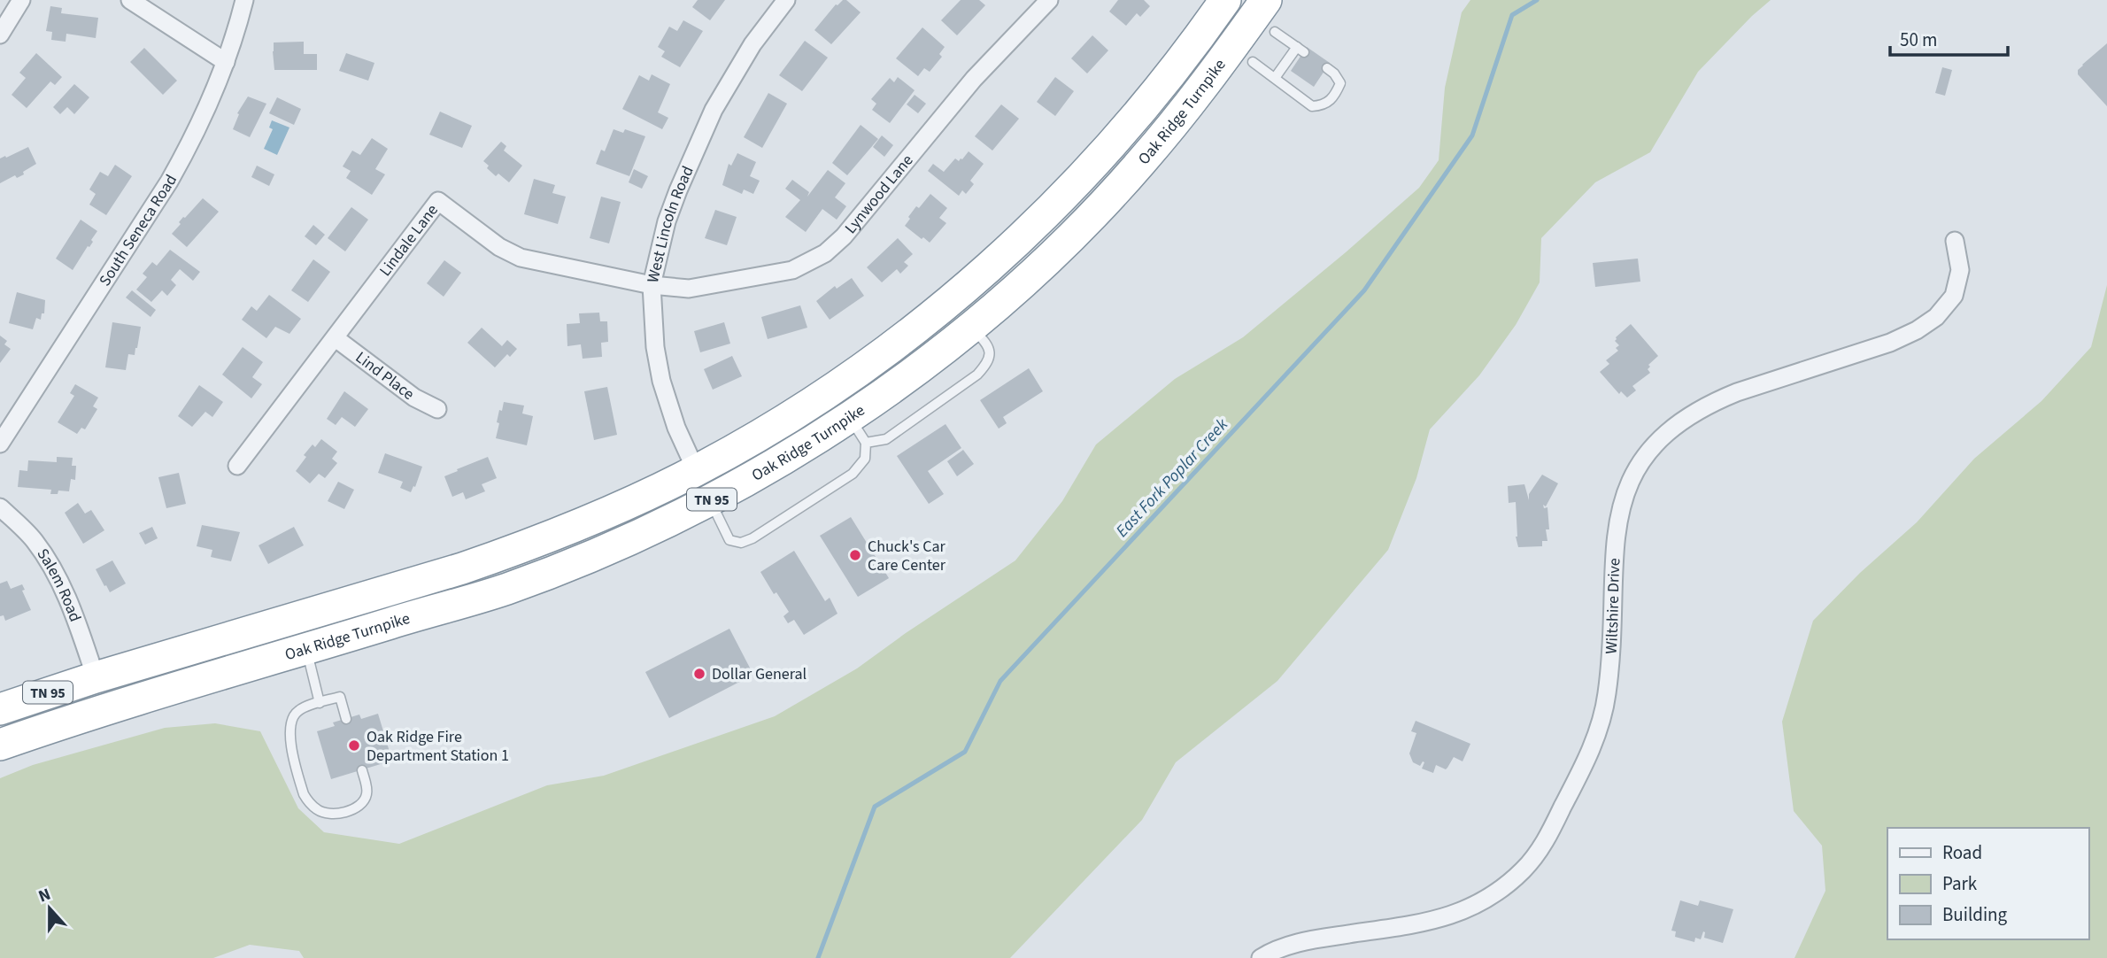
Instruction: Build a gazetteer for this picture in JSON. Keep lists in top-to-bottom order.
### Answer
{
  "streets": {
    "highway": ["Oak Ridge Turnpike", "TN 95"],
    "street": [
      "Lynwood Lane",
      "West Lincoln Road",
      "South Seneca Road",
      "Lindale Lane",
      "Lind Place",
      "Salem Road",
      "Wiltshire Drive"
    ]
  },
  "crossings": [
    ["Oak Ridge Turnpike", "West Lincoln Road"],
    ["Oak Ridge Turnpike", "Salem Road"],
    ["Lynwood Lane", "West Lincoln Road"],
    ["Lynwood Lane", "Lindale Lane"],
    ["West Lincoln Road", "Lindale Lane"],
    ["Lindale Lane", "Lind Place"]
  ],
  "water": ["East Fork Poplar Creek"],
  "places": ["Chuck's Car Care Center", "Dollar General", "Oak Ridge Fire Department Station 1"],
  "legend": ["Road", "Park", "Building"],
  "scale_bar": "50 m",
  "north": "top"
}
